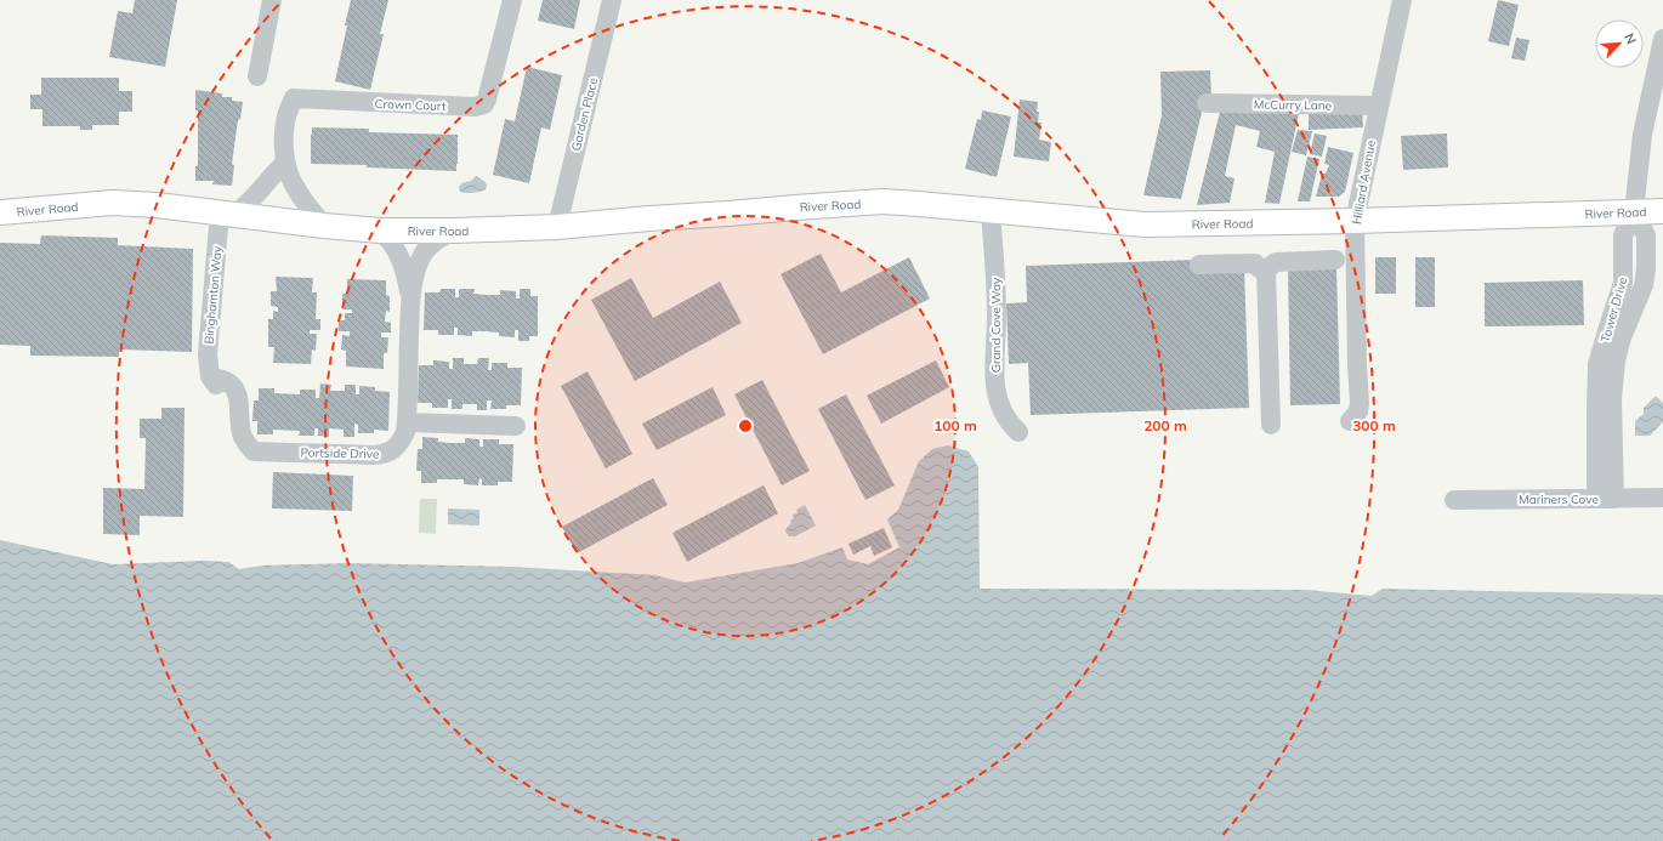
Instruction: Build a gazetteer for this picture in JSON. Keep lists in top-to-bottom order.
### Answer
{
  "streets": {
    "main road": ["River Road"],
    "street": [
      "Crown Court",
      "McCurry Lane",
      "Garden Place",
      "Hilliard Avenue",
      "Binghamton Way",
      "Tower Drive",
      "Grand Cove Way",
      "Portside Drive",
      "Mariners Cove"
    ]
  },
  "crossings": [
    ["Crown Court", "River Road"],
    ["McCurry Lane", "Hilliard Avenue"],
    ["Garden Place", "River Road"],
    ["Hilliard Avenue", "River Road"],
    ["River Road", "Binghamton Way"],
    ["River Road", "Tower Drive"],
    ["River Road", "Grand Cove Way"],
    ["River Road", "Portside Drive"],
    ["Binghamton Way", "Portside Drive"],
    ["Tower Drive", "Mariners Cove"]
  ],
  "north": "top right",
  "rings": ["100 m", "200 m", "300 m"]
}
